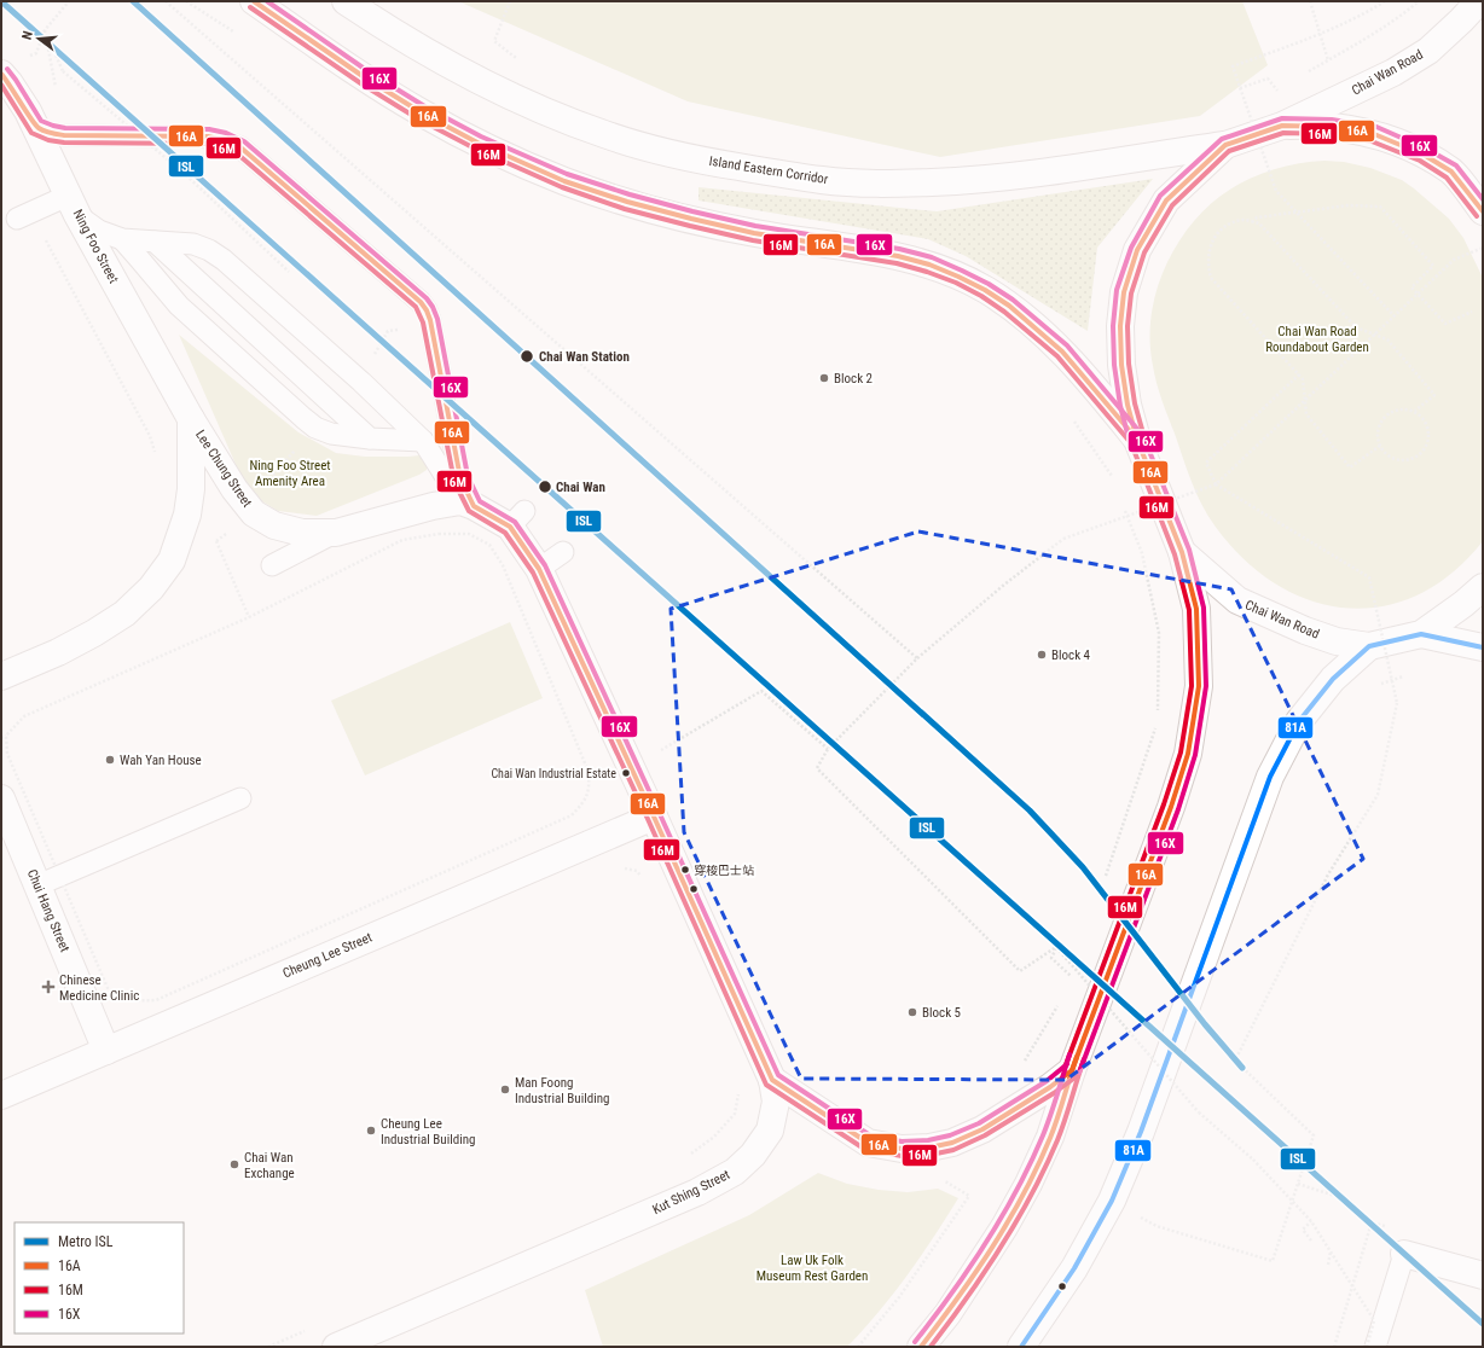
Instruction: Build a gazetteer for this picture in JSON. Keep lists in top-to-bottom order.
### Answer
{
  "streets": {
    "main road": [
      "Chai Wan Road",
      "Island Eastern Corridor",
      "Ning Foo Street",
      "Lee Chung Street",
      "Chui Hang Street",
      "Cheung Lee Street",
      "Kut Shing Street"
    ]
  },
  "crossings": [
    ["Chai Wan Road", "Island Eastern Corridor"],
    ["Ning Foo Street", "Lee Chung Street"],
    ["Lee Chung Street", "Kut Shing Street"],
    ["Chui Hang Street", "Cheung Lee Street"],
    ["Cheung Lee Street", "Kut Shing Street"]
  ],
  "parks": ["Chai Wan Road Roundabout Garden", "Ning Foo Street Amenity Area", "Law Uk Folk Museum Rest Garden"],
  "places": {
    "other": [
      "Chai Wan Station",
      "Block 2",
      "Chai Wan",
      "Block 4",
      "Wah Yan House",
      "Chai Wan Industrial Estate",
      "穿梭巴士站",
      "Block 5",
      "Man Foong Industrial Building",
      "Cheung Lee Industrial Building",
      "Chai Wan Exchange"
    ],
    "health": ["Chinese Medicine Clinic"]
  },
  "lines": [
    "metro line ISL",
    "transit line 16A",
    "transit line 16X",
    "transit line 16M",
    "transit line 81A"
  ],
  "legend": [
    "Metro ISL",
    "16A",
    "16M",
    "16X"
  ],
  "north": "left"
}
